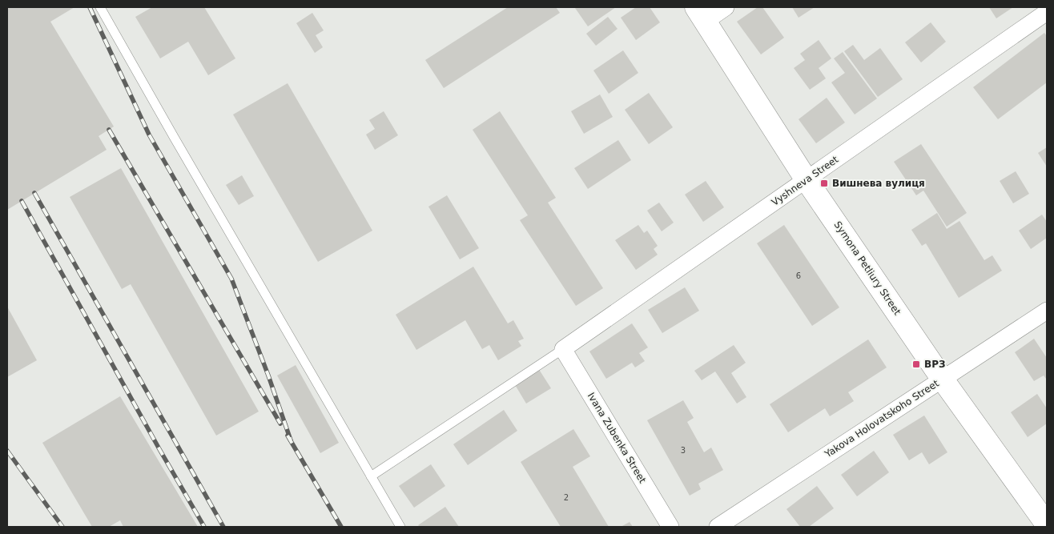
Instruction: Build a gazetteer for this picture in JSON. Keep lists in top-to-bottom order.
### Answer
{
  "streets": {
    "main road": ["Symona Petliury Street"],
    "street": ["Vyshneva Street", "Yakova Holovatskoho Street", "Ivana Zubenka Street"]
  },
  "crossings": [
    ["Vyshneva Street", "Symona Petliury Street"],
    ["Vyshneva Street", "Ivana Zubenka Street"],
    ["Symona Petliury Street", "Yakova Holovatskoho Street"]
  ],
  "places": {
    "transit": ["Вишнева вулиця", "ВРЗ"]
  },
  "house_numbers": ["6", "3", "2"]
}
